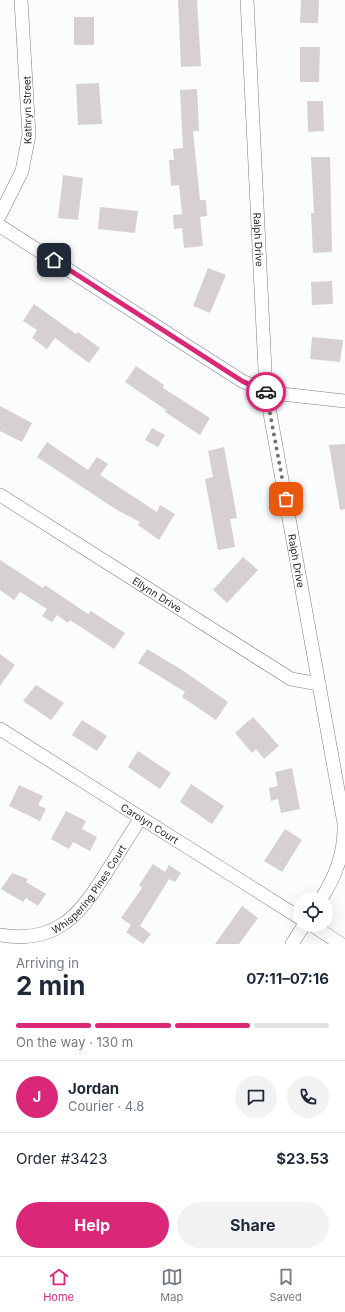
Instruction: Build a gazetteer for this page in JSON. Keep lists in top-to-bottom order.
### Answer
{
  "streets": {
    "street": [
      "Kathryn Street",
      "Ralph Drive",
      "Ellynn Drive",
      "Carolyn Court",
      "Whispering Pines Court"
    ]
  },
  "crossings": [
    ["Ralph Drive", "Ellynn Drive"],
    ["Carolyn Court", "Whispering Pines Court"]
  ],
  "page": {
    "heading": ["2 min", "Arriving in", "07:11–07:16"],
    "panel": [
      "Jordan",
      "Courier · 4.8",
      "Order #3423",
      "$23.53"
    ],
    "bar": "On the way · 130 m",
    "round": "J",
    "buttons": ["Help", "Share"],
    "tabs": ["Home", "Map", "Saved"]
  }
}
